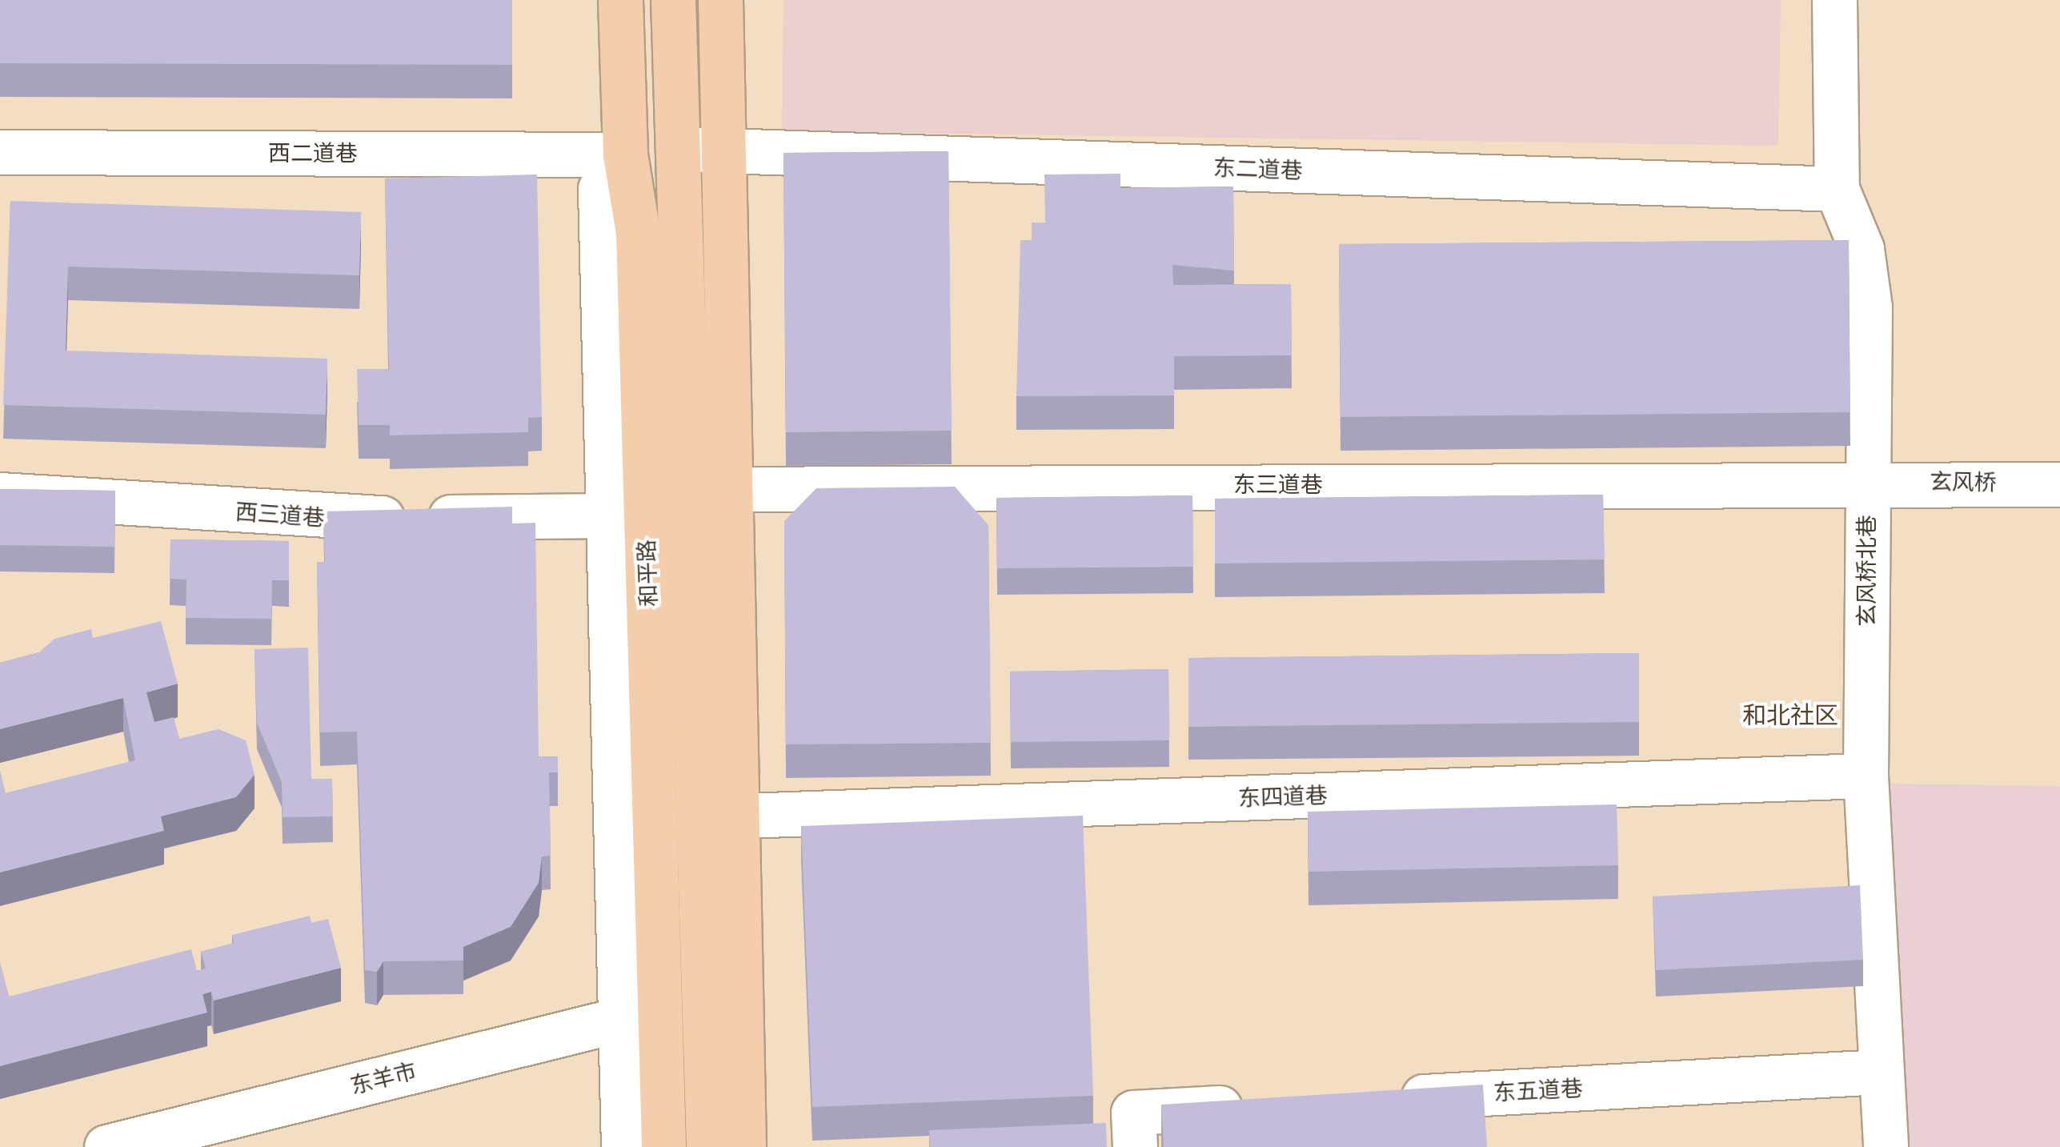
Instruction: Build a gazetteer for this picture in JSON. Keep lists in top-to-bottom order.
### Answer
{
  "streets": {
    "main road": ["和平路"],
    "street": [
      "西二道巷",
      "东二道巷",
      "玄风桥",
      "东三道巷",
      "西三道巷",
      "玄风桥北巷",
      "东四道巷",
      "东羊市",
      "东五道巷"
    ]
  },
  "crossings": [
    ["西二道巷", "和平路"],
    ["东二道巷", "玄风桥北巷"],
    ["东二道巷", "和平路"],
    ["玄风桥", "东三道巷"],
    ["玄风桥", "玄风桥北巷"],
    ["东三道巷", "玄风桥北巷"],
    ["东三道巷", "和平路"],
    ["玄风桥北巷", "东四道巷"],
    ["玄风桥北巷", "东五道巷"],
    ["和平路", "东四道巷"],
    ["和平路", "东羊市"]
  ],
  "districts": ["和北社区"]
}
